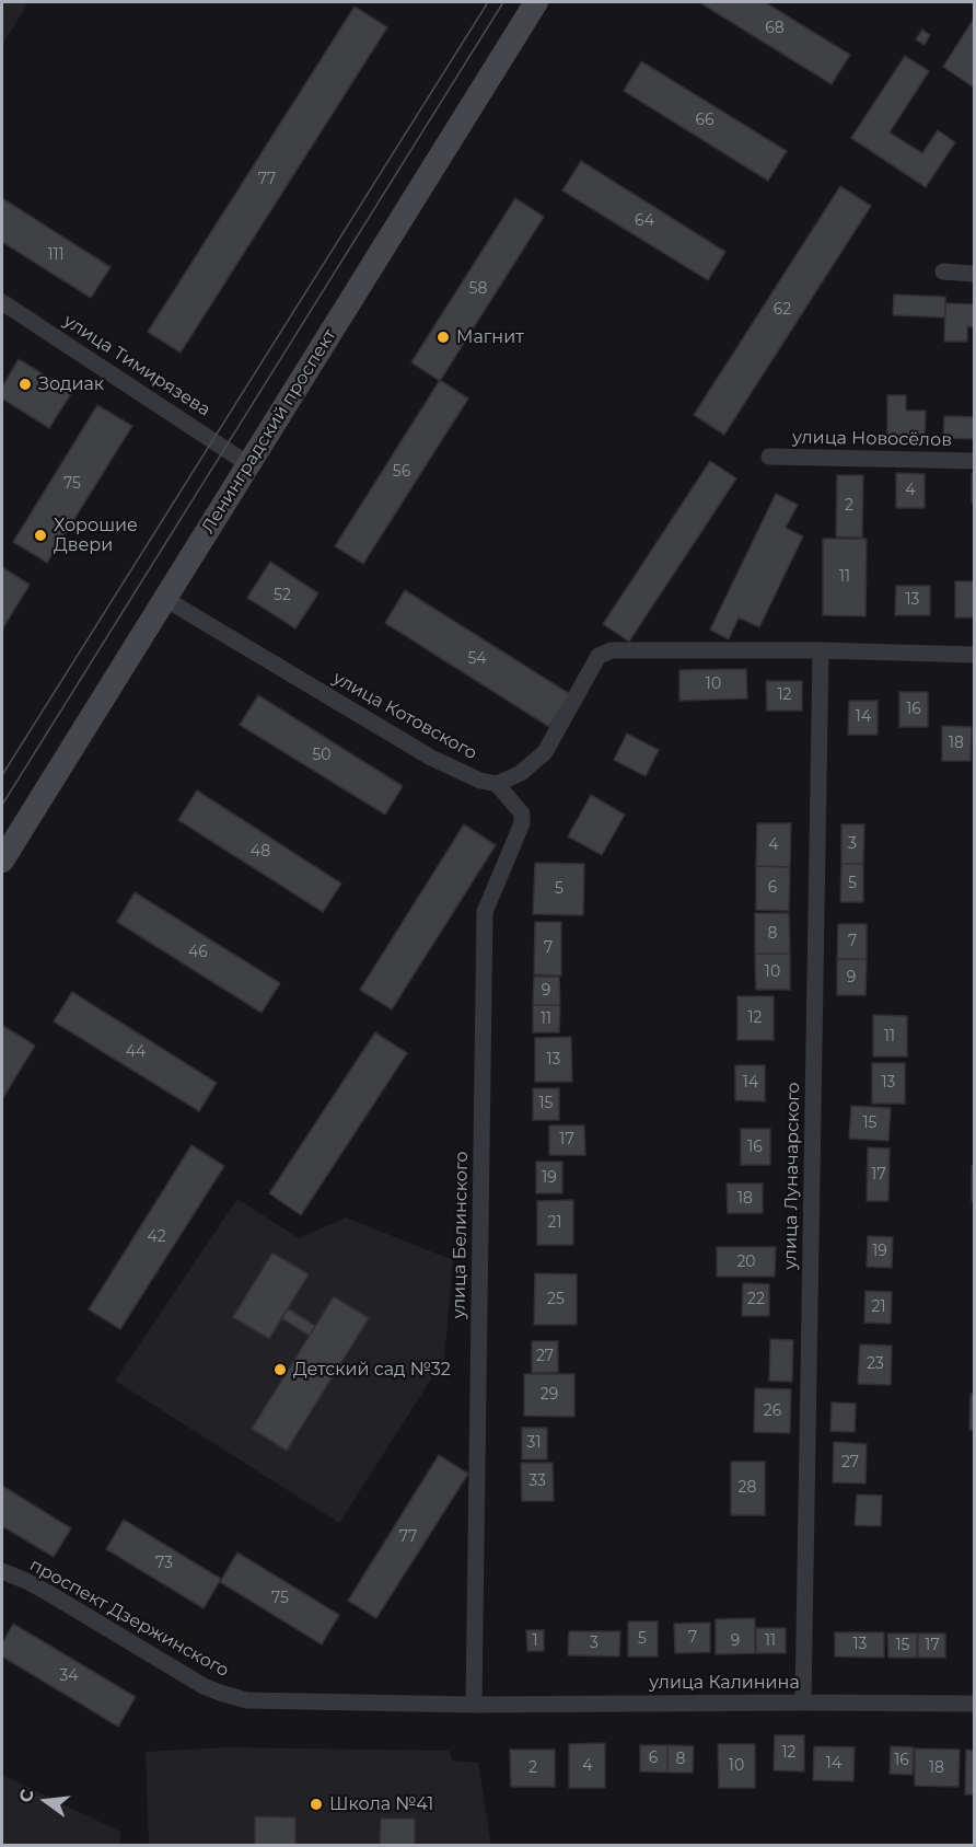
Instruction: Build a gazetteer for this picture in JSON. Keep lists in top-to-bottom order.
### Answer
{
  "streets": {
    "main road": ["Ленинградский проспект"],
    "street": [
      "улица Тимирязева",
      "улица Новосёлов",
      "улица Котовского",
      "улица Луначарского",
      "улица Белинского",
      "проспект Дзержинского",
      "улица Калинина"
    ]
  },
  "crossings": [
    ["улица Тимирязева", "Ленинградский проспект"],
    ["Ленинградский проспект", "улица Котовского"],
    ["улица Котовского", "улица Белинского"],
    ["улица Луначарского", "улица Калинина"],
    ["улица Белинского", "проспект Дзержинского"],
    ["улица Белинского", "улица Калинина"],
    ["проспект Дзержинского", "улица Калинина"]
  ],
  "places": [
    "Магнит",
    "Зодиак",
    "Хорошие Двери",
    "Детский сад №32",
    "Школа №41"
  ],
  "house_numbers": [
    "68",
    "66",
    "77",
    "64",
    "111",
    "58",
    "62",
    "56",
    "75",
    "4",
    "2",
    "11",
    "52",
    "13",
    "54",
    "10",
    "12",
    "16",
    "14",
    "18",
    "50",
    "3",
    "4",
    "48",
    "5",
    "6",
    "5",
    "8",
    "7",
    "7",
    "46",
    "10",
    "9",
    "9",
    "12",
    "11",
    "11",
    "44",
    "13",
    "14",
    "13",
    "15",
    "15",
    "17",
    "16",
    "17",
    "19",
    "18",
    "21",
    "42",
    "19",
    "20",
    "25",
    "22",
    "21",
    "27",
    "23",
    "29",
    "26",
    "31",
    "27",
    "33",
    "28",
    "77",
    "73",
    "75",
    "7",
    "5",
    "1",
    "9",
    "11",
    "3",
    "13",
    "15",
    "17",
    "34",
    "12",
    "6",
    "8",
    "16",
    "14",
    "4",
    "10",
    "2",
    "18"
  ],
  "north": "left"
}
